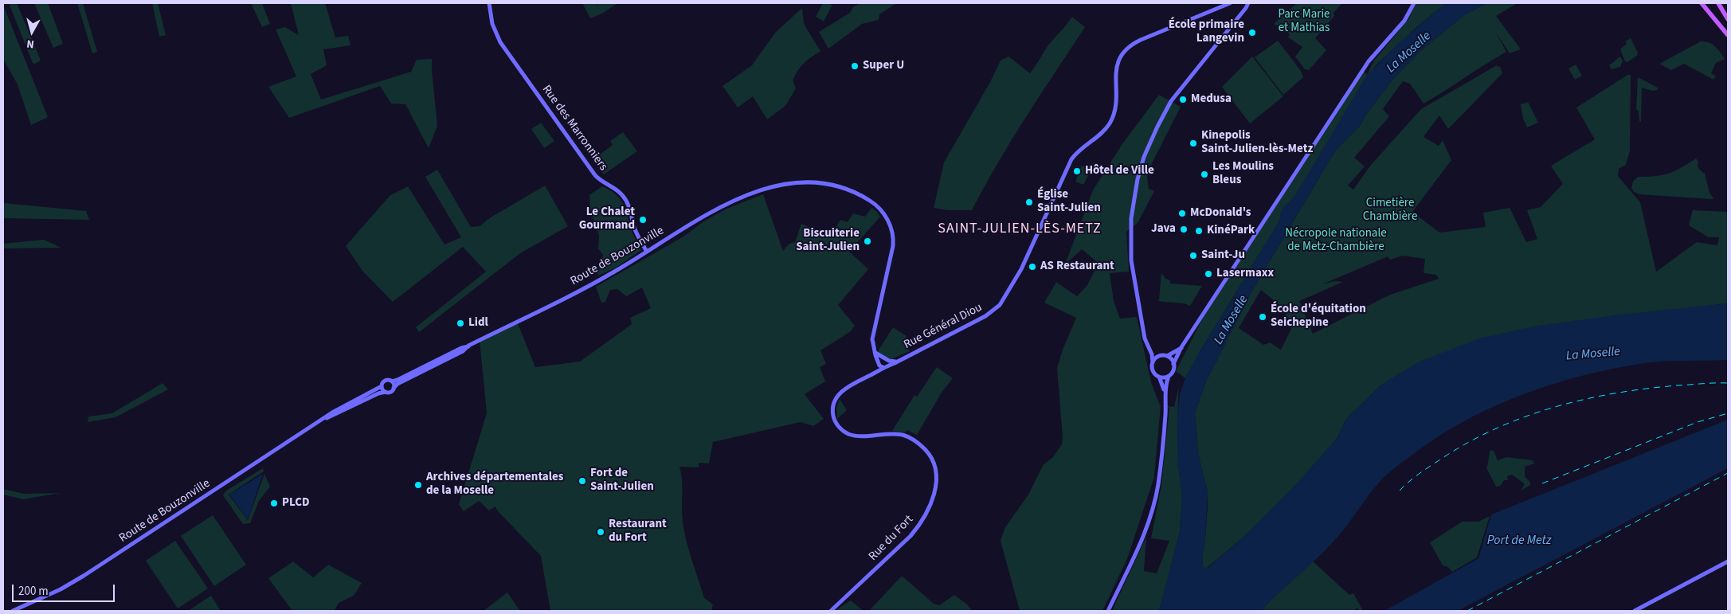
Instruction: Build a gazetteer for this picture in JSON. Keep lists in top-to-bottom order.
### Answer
{
  "streets": {
    "main road": [
      "Rue des Marronniers",
      "Route de Bouzonville",
      "Rue Général Diou",
      "Rue du Fort"
    ]
  },
  "crossings": [
    ["Rue des Marronniers", "Route de Bouzonville"],
    ["Route de Bouzonville", "Rue Général Diou"],
    ["Route de Bouzonville", "Rue du Fort"],
    ["Rue Général Diou", "Rue du Fort"]
  ],
  "districts": ["SAINT-JULIEN-LÈS-METZ"],
  "water": ["La Moselle", "Port de Metz"],
  "parks": ["Parc Marie et Mathias", "Cimetière Chambière", "Nécropole nationale de Metz-Chambière"],
  "places": [
    "École primaire Langevin",
    "Super U",
    "Medusa",
    "Kinepolis Saint-Julien-lès-Metz",
    "Hôtel de Ville",
    "Les Moulins Bleus",
    "Église Saint-Julien",
    "McDonald's",
    "Le Chalet Gourmand",
    "Java",
    "KinéPark",
    "Biscuiterie Saint-Julien",
    "Saint-Ju",
    "AS Restaurant",
    "Lasermaxx",
    "École d'équitation Seichepine",
    "Lidl",
    "Fort de Saint-Julien",
    "Archives départementales de la Moselle",
    "PLCD",
    "Restaurant du Fort"
  ],
  "scale_bar": "200 m",
  "north": "bottom"
}
